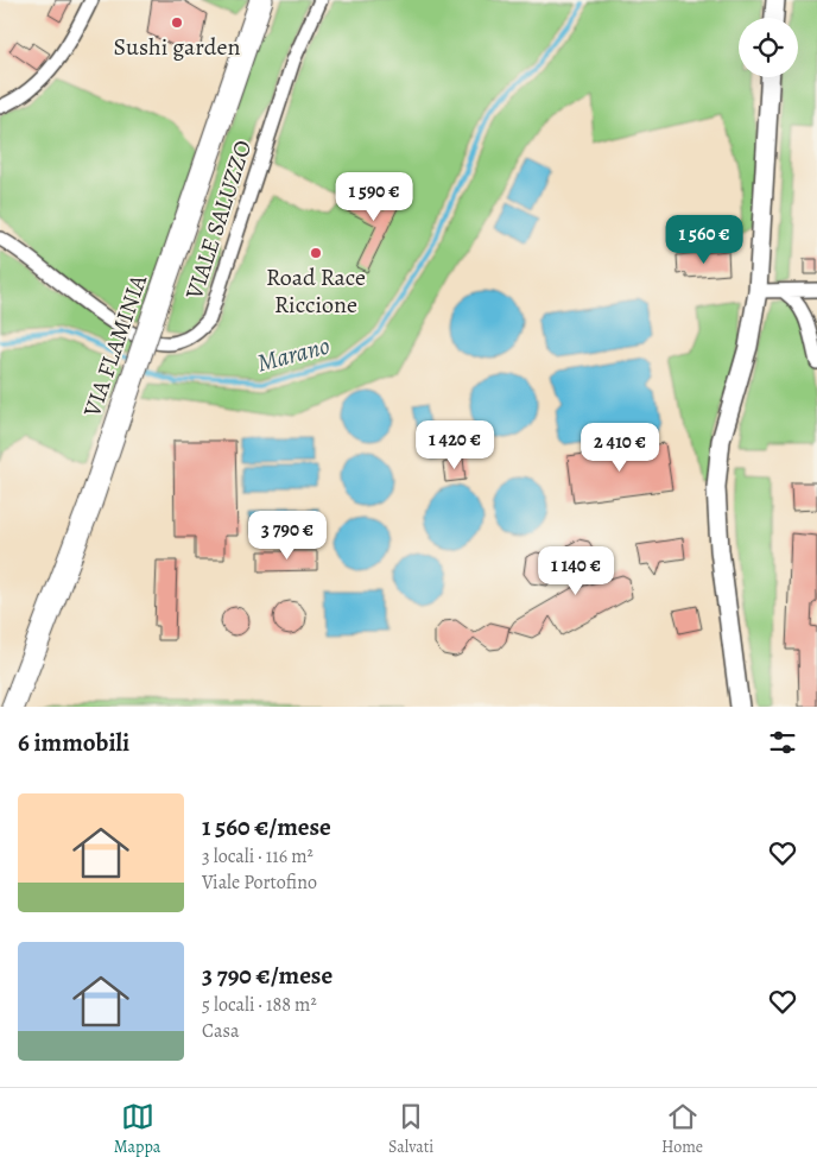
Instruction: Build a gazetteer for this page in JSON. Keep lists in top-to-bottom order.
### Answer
{
  "streets": {
    "main road": ["VIA FLAMINIA"],
    "street": ["VIALE SALUZZO"]
  },
  "water": ["Marano"],
  "places": ["Sushi garden", "Road Race Riccione"],
  "page": {
    "price": [
      "1 590 €",
      "1 560 €",
      "1 420 €",
      "2 410 €",
      "3 790 €",
      "1 140 €"
    ],
    "heading": "6 immobili",
    "list": [
      {
        "name": "1 560 €/mese",
        "note": "3 locali · 116 m² · Viale Portofino"
      },
      {
        "name": "3 790 €/mese",
        "note": "5 locali · 188 m² · Casa"
      }
    ],
    "tabs": ["Mappa", "Salvati", "Home"]
  }
}
